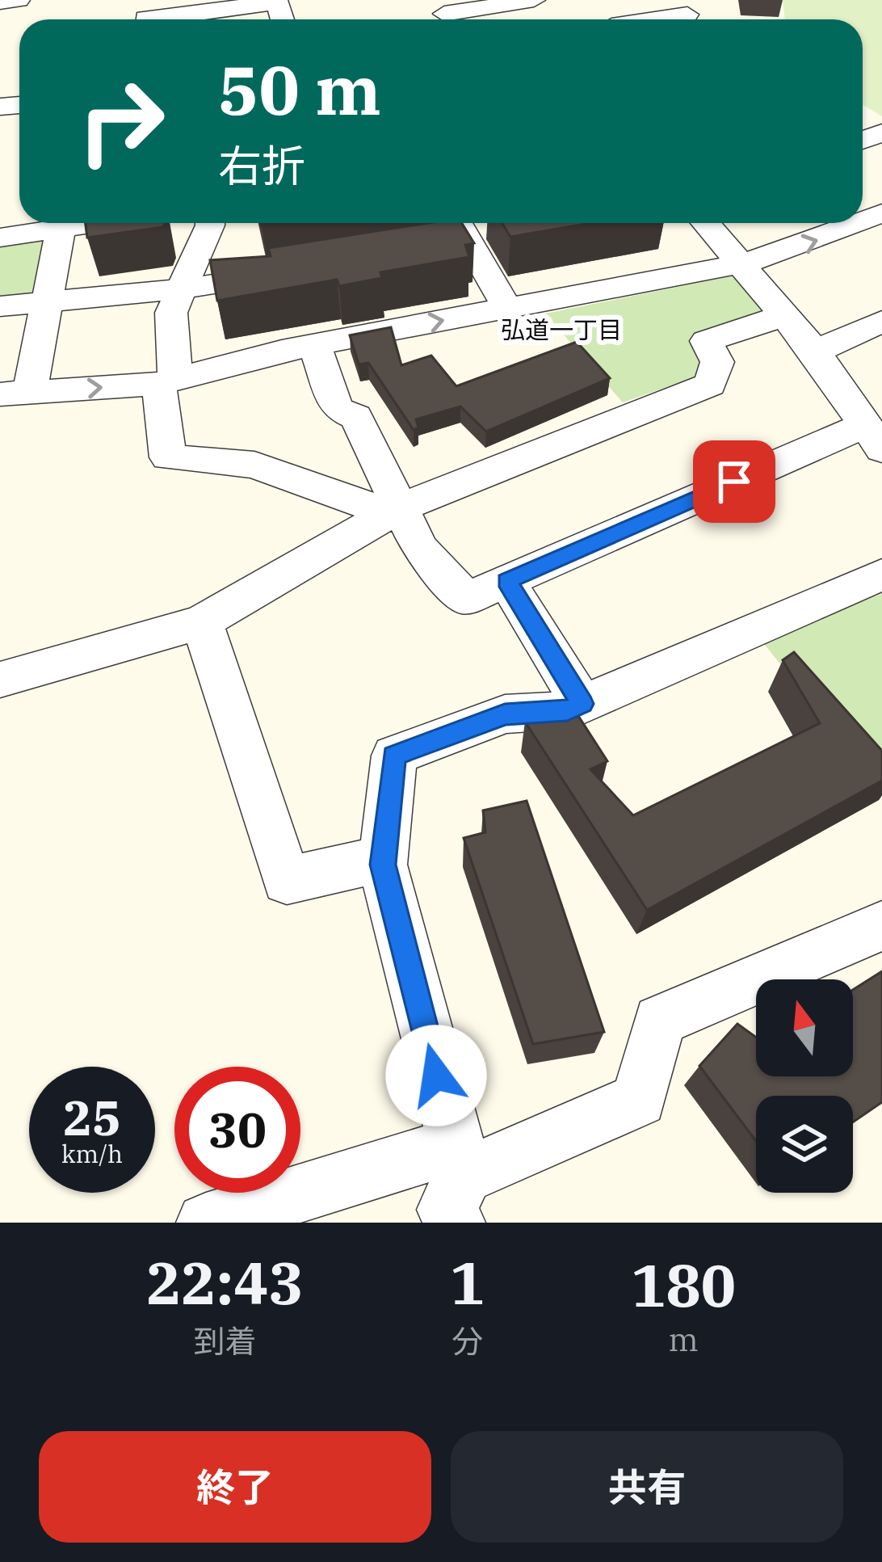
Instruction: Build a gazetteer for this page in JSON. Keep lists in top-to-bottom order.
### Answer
{
  "districts": ["弘道一丁目"],
  "north": "top",
  "page": {
    "turn": ["50 m", "右折"],
    "speed": "25 km/h",
    "limit": "30",
    "eta": [
      "22:43",
      "到着",
      "1",
      "分",
      "180",
      "m"
    ],
    "buttons": ["終了", "共有"]
  }
}
